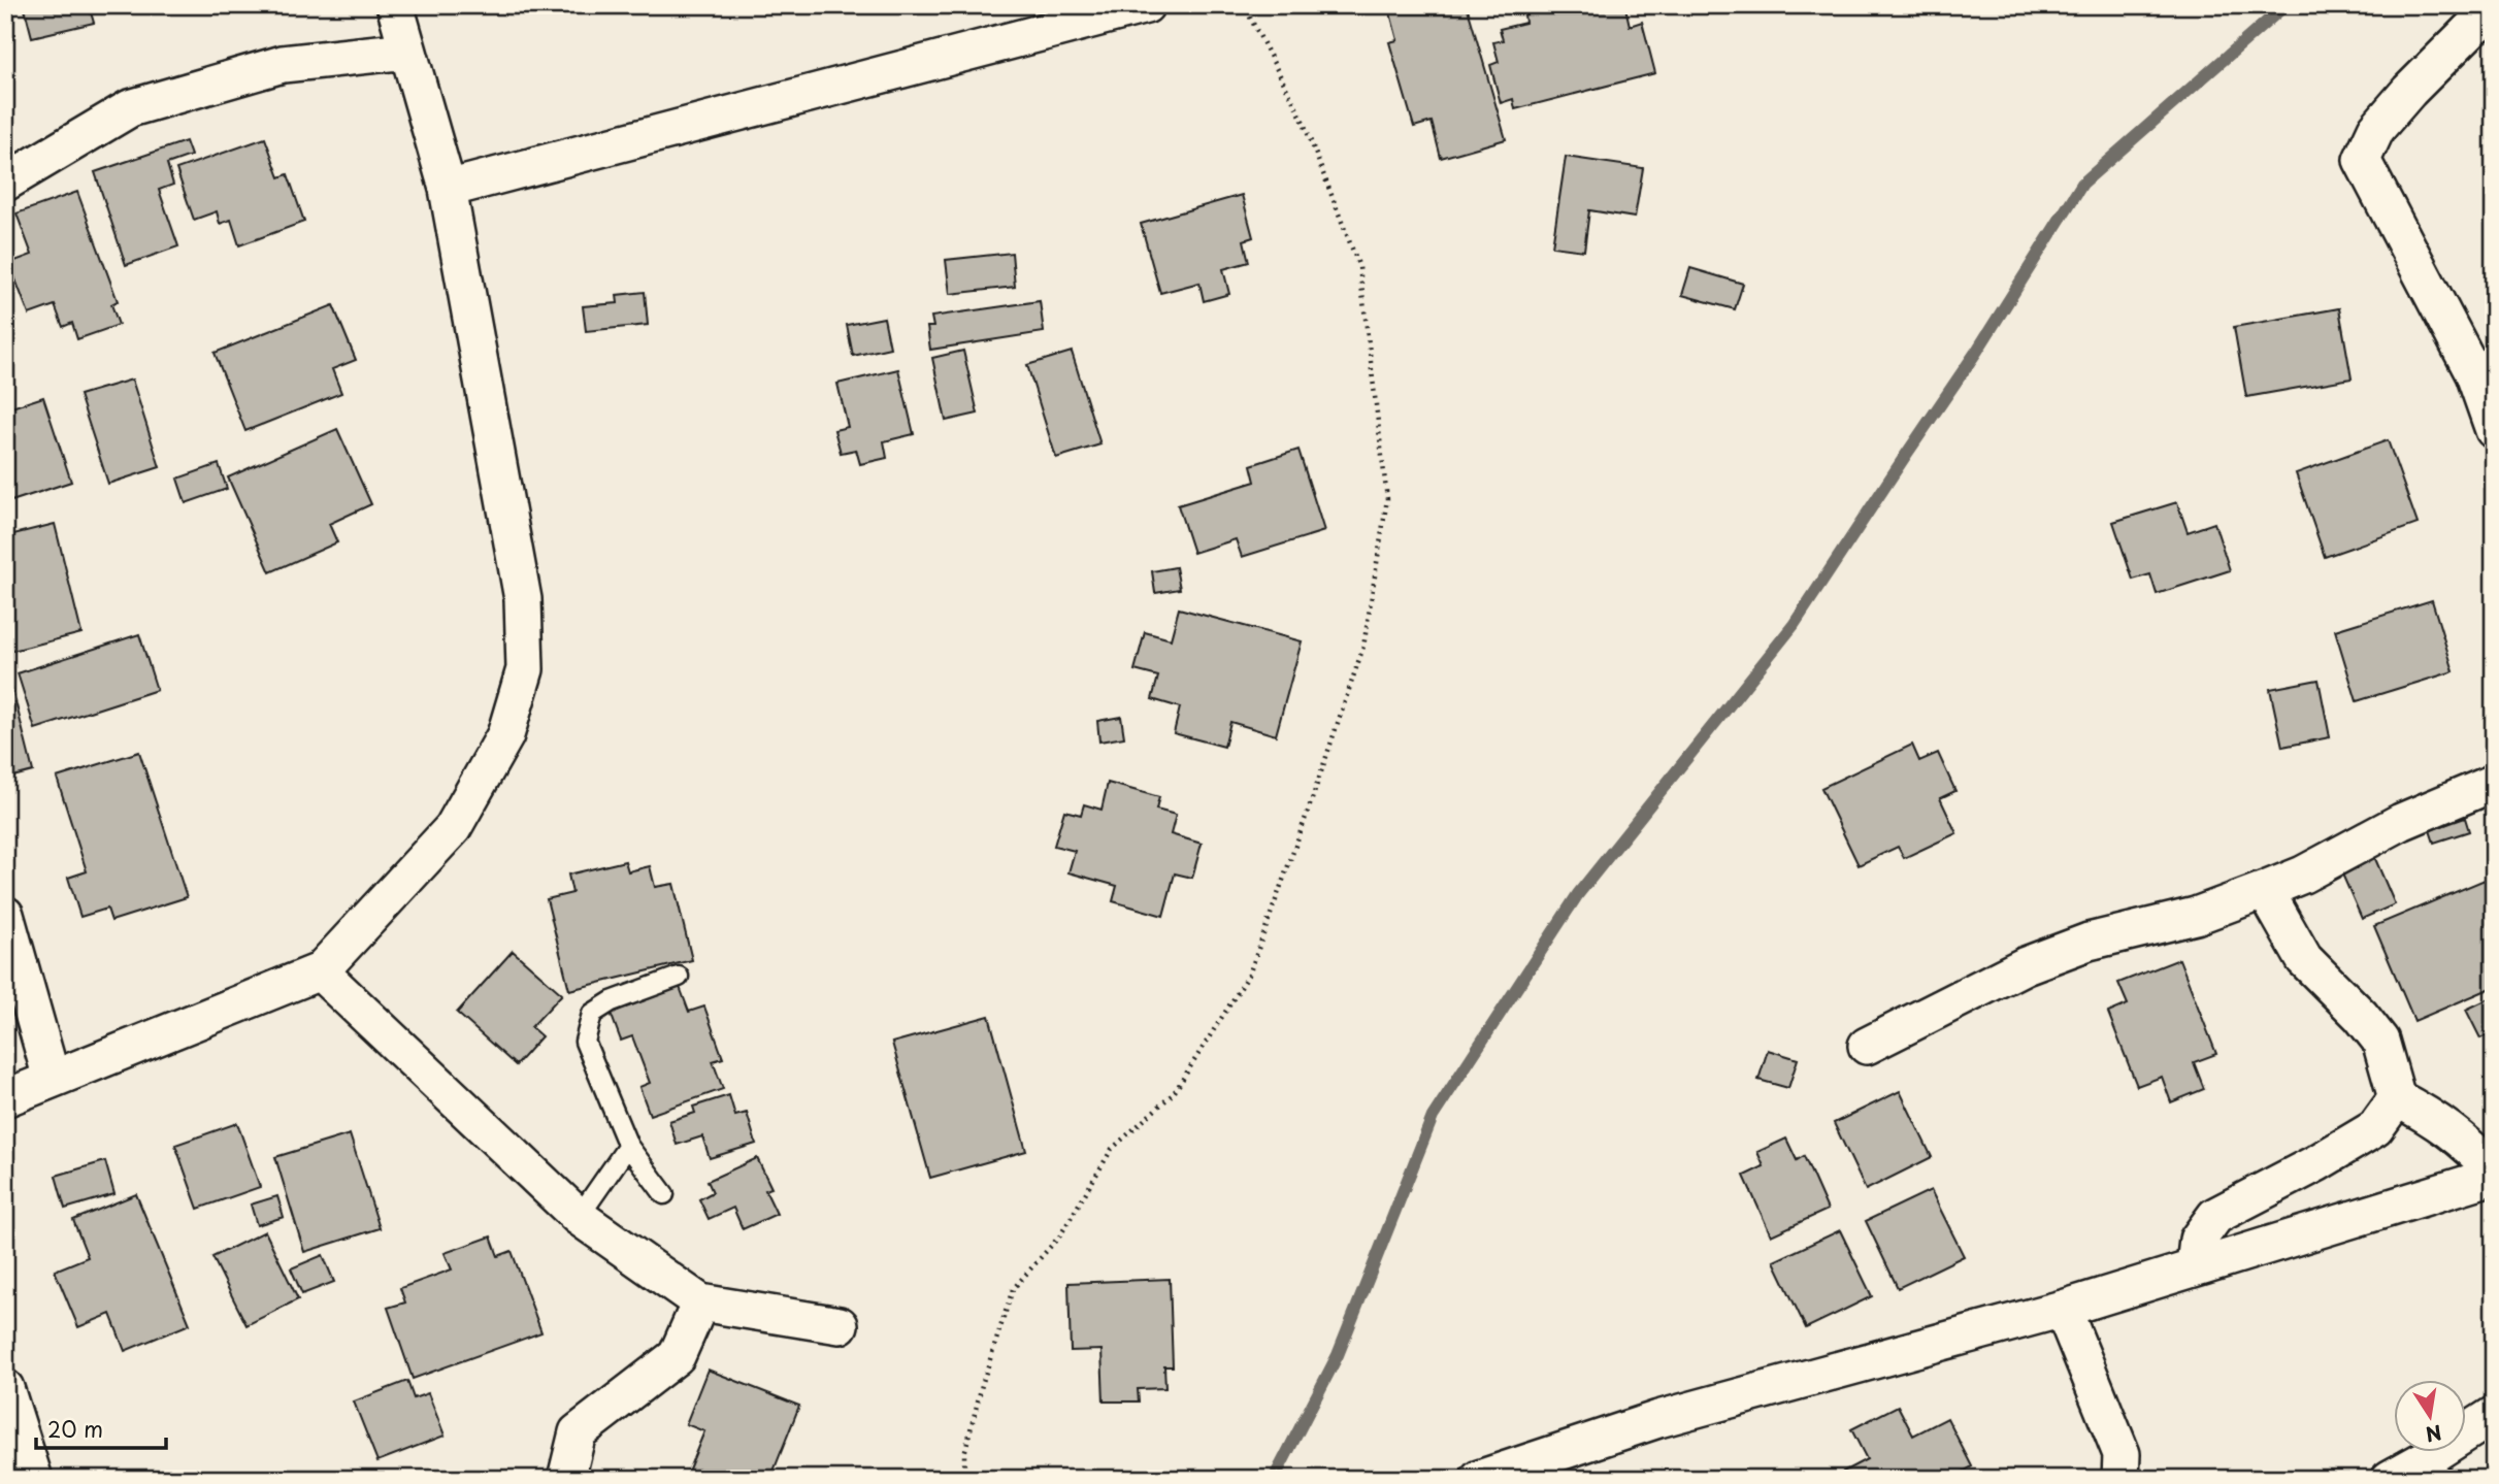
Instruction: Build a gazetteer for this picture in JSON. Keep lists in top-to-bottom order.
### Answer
{
  "scale_bar": "20 m",
  "north": "bottom"
}
